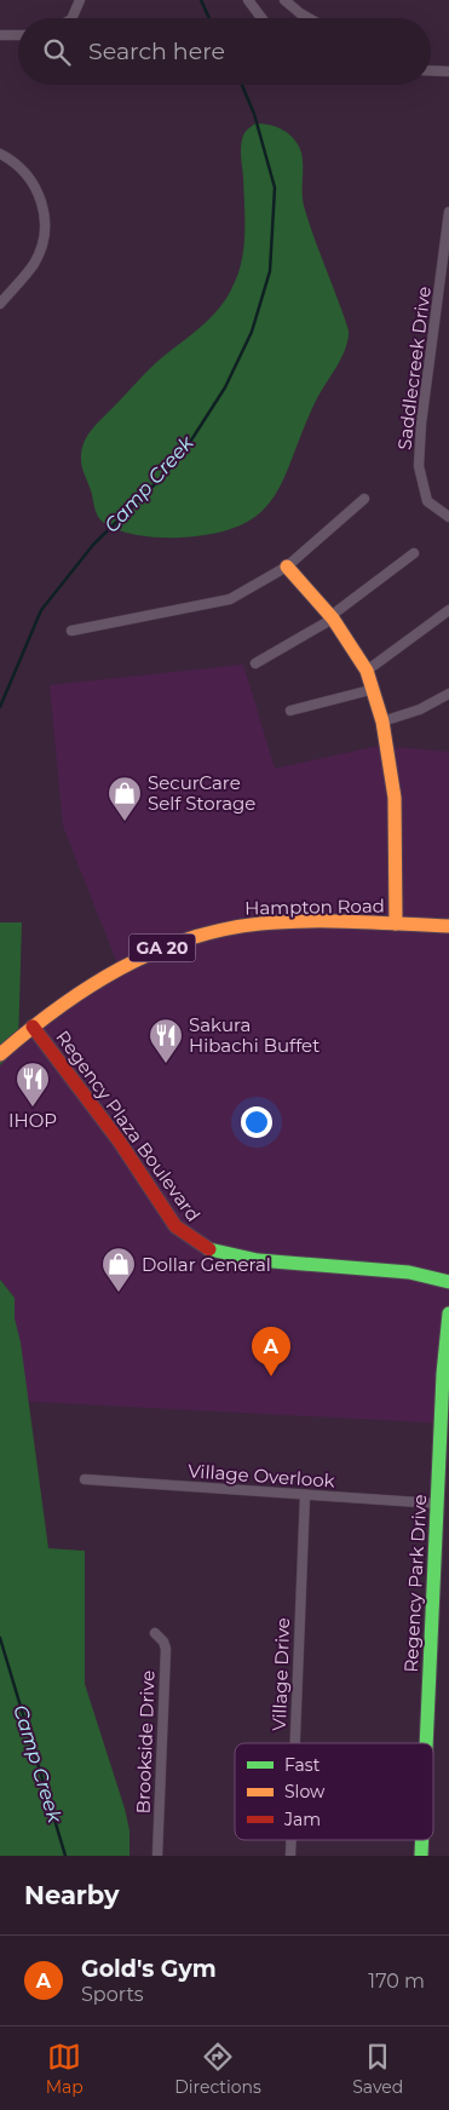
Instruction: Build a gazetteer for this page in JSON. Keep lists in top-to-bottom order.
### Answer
{
  "streets": {
    "street": [
      "Saddlecreek Drive",
      "Hampton Road",
      "GA 20",
      "Regency Plaza Boulevard",
      "Village Overlook",
      "Regency Park Drive",
      "Village Drive",
      "Brookside Drive"
    ]
  },
  "crossings": [
    ["Hampton Road", "Regency Plaza Boulevard"],
    ["Village Overlook", "Regency Park Drive"],
    ["Village Overlook", "Village Drive"]
  ],
  "water": ["Camp Creek"],
  "places": {
    "shop": ["SecurCare Self Storage", "Dollar General"],
    "restaurant": ["Sakura Hibachi Buffet", "IHOP"]
  },
  "legend": ["Fast", "Slow", "Jam"],
  "page": {
    "search": "Search here",
    "pins": "A",
    "heading": "Nearby",
    "list": [
      {
        "mark": "A",
        "name": "Gold's Gym",
        "note": "Sports",
        "value": "170 m"
      }
    ],
    "nav": ["Map", "Directions", "Saved"]
  }
}
